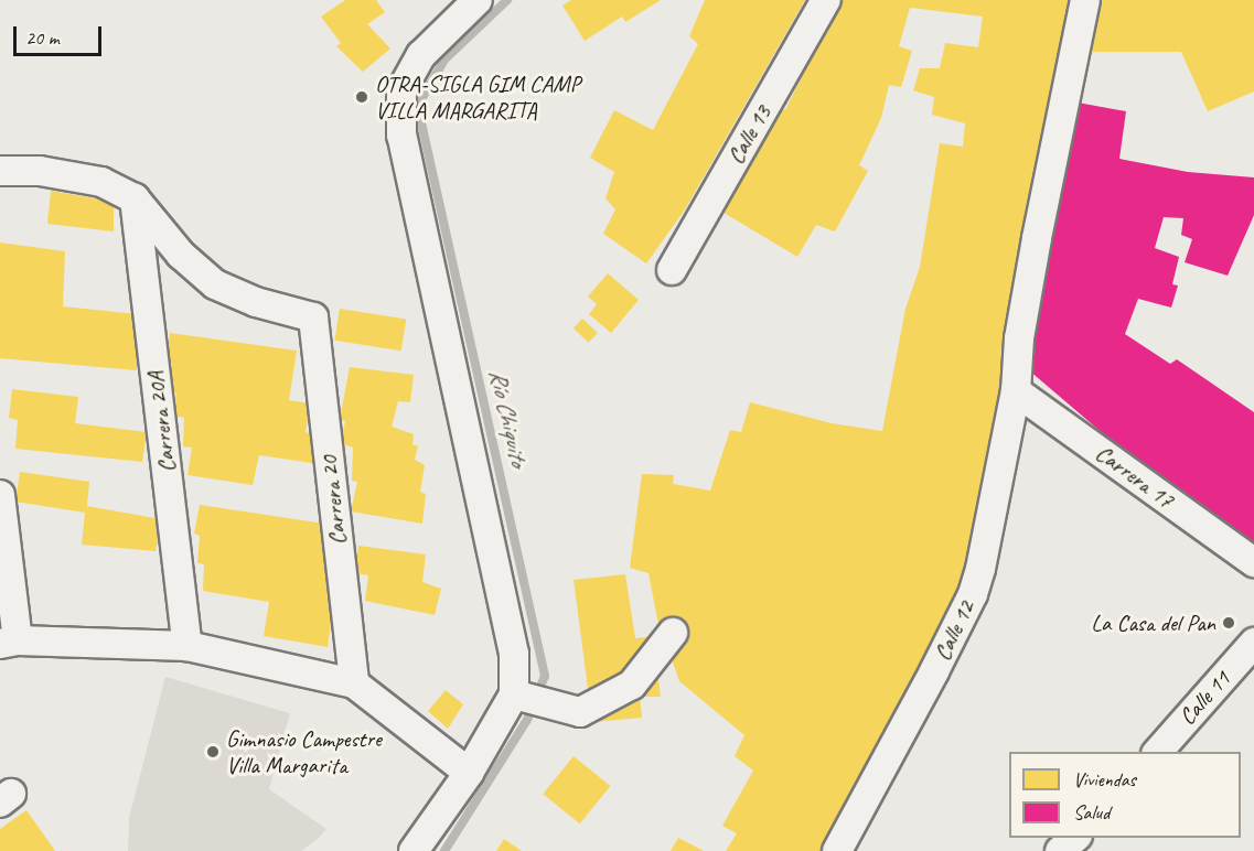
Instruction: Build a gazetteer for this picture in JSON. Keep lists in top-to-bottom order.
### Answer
{
  "streets": {
    "street": [
      "Calle 13",
      "Carrera 20A",
      "Carrera 17",
      "Carrera 20",
      "Calle 12",
      "Calle 11"
    ]
  },
  "crossings": [
    ["Carrera 20A", "Carrera 20"],
    ["Carrera 17", "Calle 12"]
  ],
  "water": ["Río Chiquito"],
  "places": ["OTRA-SIGLA GIM CAMP VILLA MARGARITA", "La Casa del Pan", "Gimnasio Campestre Villa Margarita"],
  "legend": ["Viviendas", "Salud"],
  "scale_bar": "20 m"
}
